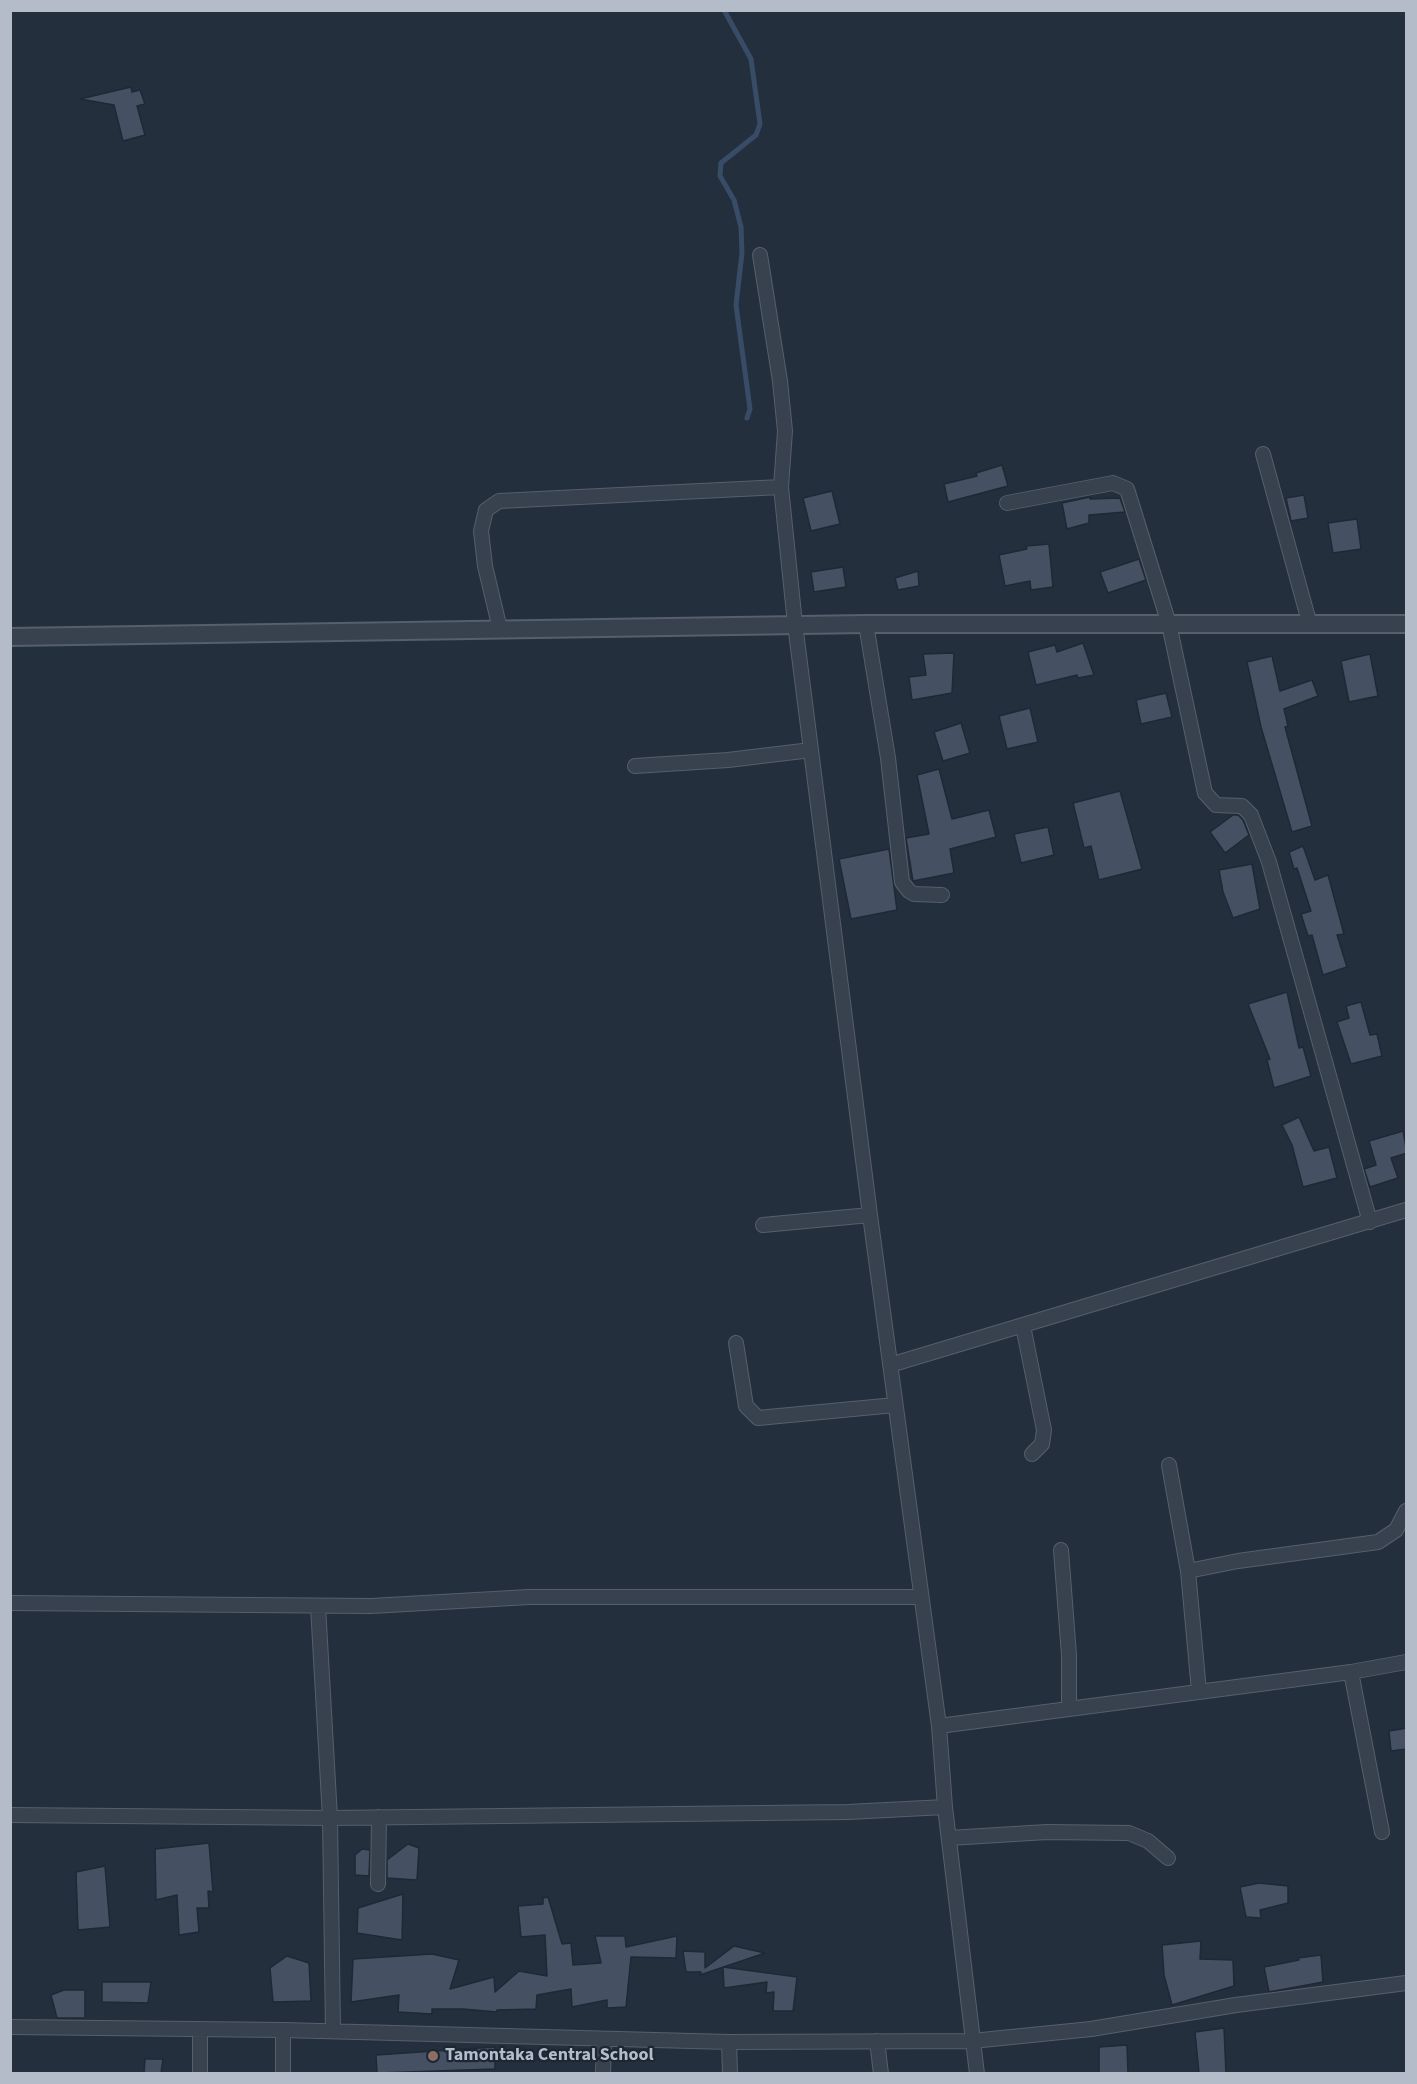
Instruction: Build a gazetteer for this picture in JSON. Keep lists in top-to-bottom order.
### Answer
{
  "places": ["Tamontaka Central School"]
}
